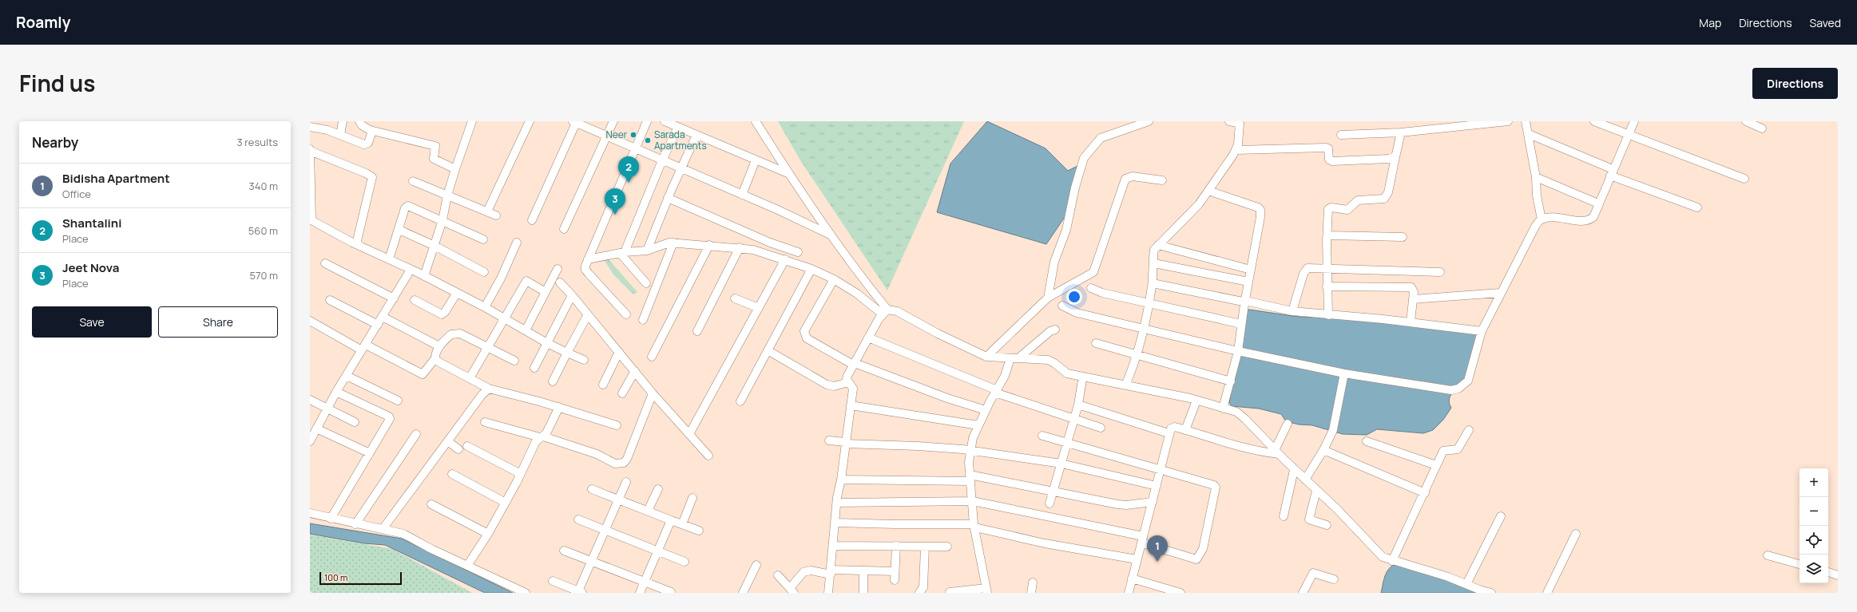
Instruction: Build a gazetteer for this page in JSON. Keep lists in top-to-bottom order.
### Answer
{
  "places": ["Neer", "Sarada Apartments"],
  "scale_bar": "100 m",
  "page": {
    "header": "Roamly",
    "nav": ["Map", "Directions", "Saved"],
    "title": "Find us",
    "buttons": [
      "Directions",
      ["Save", "Share"]
    ],
    "heading": ["Nearby", "3 results"],
    "pins": ["2", "3", "1"],
    "list": [
      {
        "mark": "1",
        "name": "Bidisha Apartment",
        "note": "Office",
        "value": "340 m"
      },
      {
        "mark": "2",
        "name": "Shantalini",
        "note": "Place",
        "value": "560 m"
      },
      {
        "mark": "3",
        "name": "Jeet Nova",
        "note": "Place",
        "value": "570 m"
      }
    ],
    "map_buttons": ["+", "−"],
    "scale": "100 m"
  }
}
